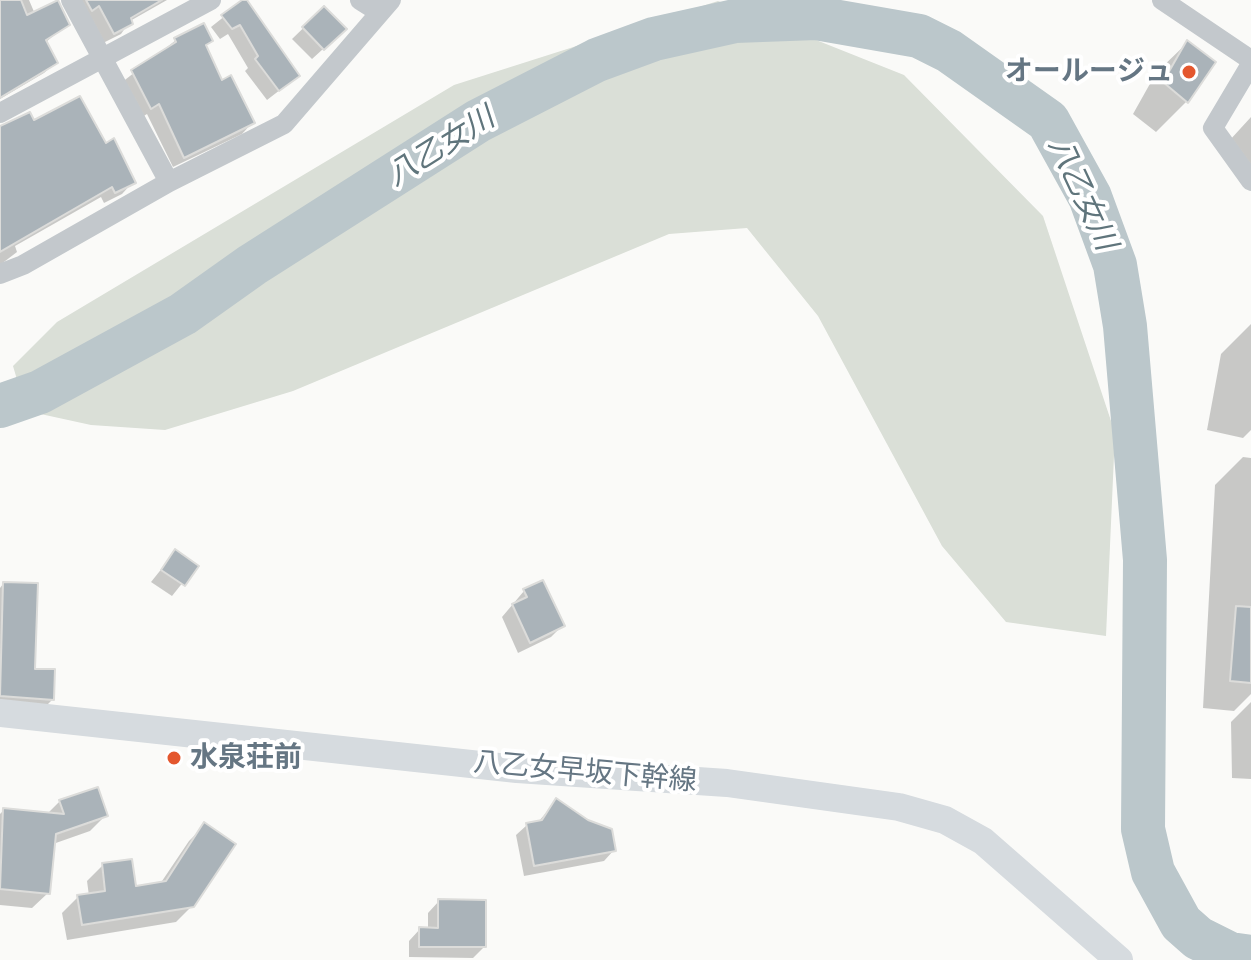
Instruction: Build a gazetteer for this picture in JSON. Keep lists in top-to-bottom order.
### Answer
{
  "streets": {
    "street": ["八乙女早坂下幹線"]
  },
  "water": ["八乙女川"],
  "places": ["オールージュ", "水泉荘前"]
}
